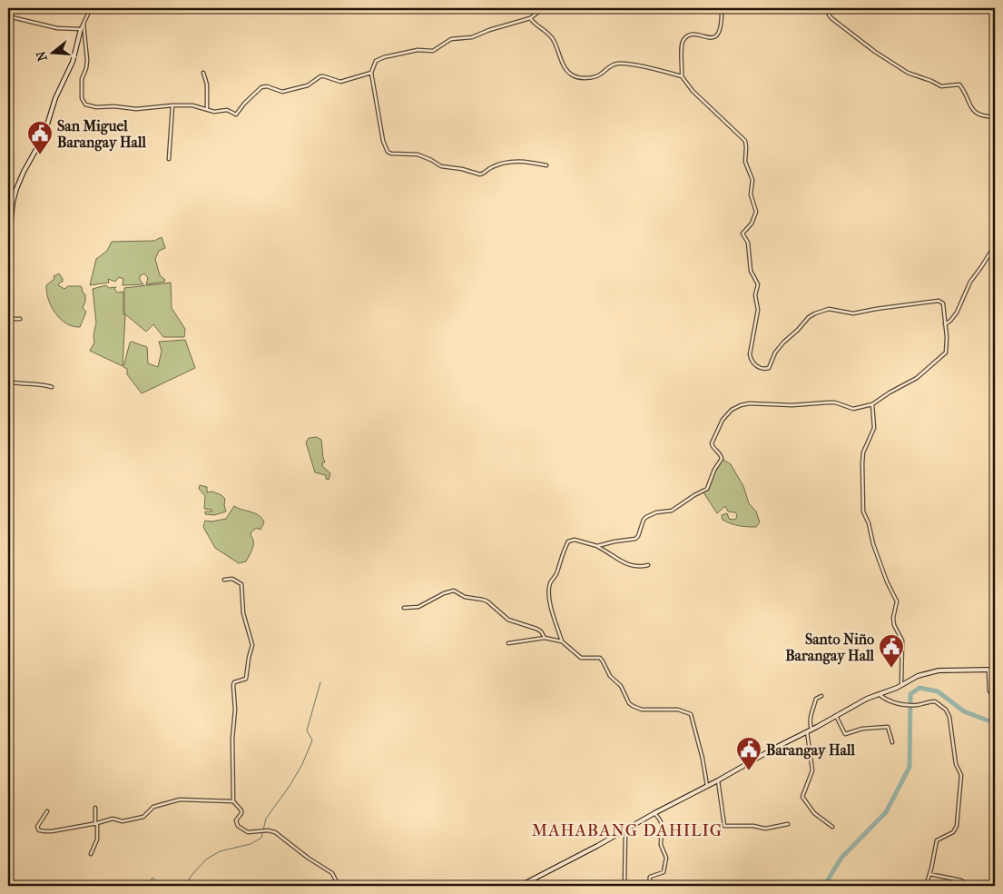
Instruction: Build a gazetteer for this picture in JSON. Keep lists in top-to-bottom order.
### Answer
{
  "districts": ["MAHABANG DAHILIG"],
  "places": {
    "public building": ["San Miguel Barangay Hall", "Santo Niño Barangay Hall", "Barangay Hall"]
  },
  "north": "left"
}
